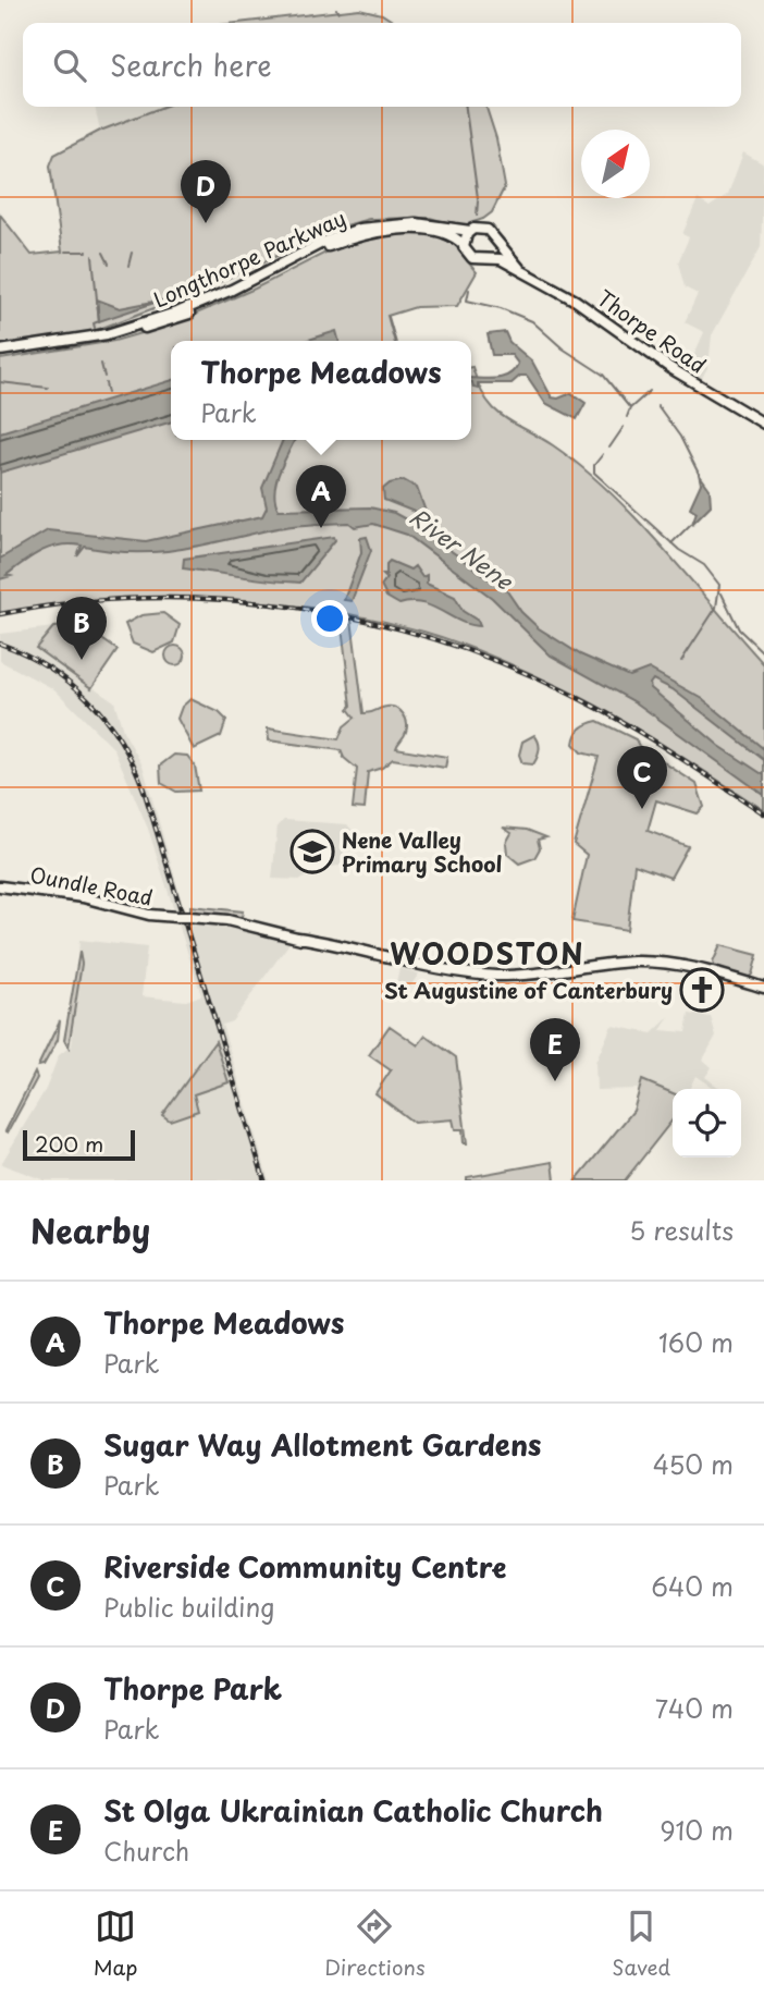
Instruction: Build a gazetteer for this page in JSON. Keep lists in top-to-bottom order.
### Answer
{
  "streets": {
    "main road": ["Longthorpe Parkway", "Thorpe Road", "Oundle Road"]
  },
  "crossings": [
    ["Longthorpe Parkway", "Thorpe Road"]
  ],
  "districts": ["WOODSTON"],
  "water": ["River Nene"],
  "places": {
    "school or university": ["Nene Valley Primary School"],
    "church": ["St Augustine of Canterbury"]
  },
  "scale_bar": "200 m",
  "north": "top right",
  "page": {
    "search": "Search here",
    "pins": [
      "D",
      "A",
      "B",
      "C",
      "E"
    ],
    "popup": ["Thorpe Meadows", "Park"],
    "scale": "200 m",
    "heading": ["Nearby", "5 results"],
    "list": [
      {
        "mark": "A",
        "name": "Thorpe Meadows",
        "note": "Park",
        "value": "160 m"
      },
      {
        "mark": "B",
        "name": "Sugar Way Allotment Gardens",
        "note": "Park",
        "value": "450 m"
      },
      {
        "mark": "C",
        "name": "Riverside Community Centre",
        "note": "Public building",
        "value": "640 m"
      },
      {
        "mark": "D",
        "name": "Thorpe Park",
        "note": "Park",
        "value": "740 m"
      },
      {
        "mark": "E",
        "name": "St Olga Ukrainian Catholic Church",
        "note": "Church",
        "value": "910 m"
      }
    ],
    "nav": ["Map", "Directions", "Saved"]
  }
}
